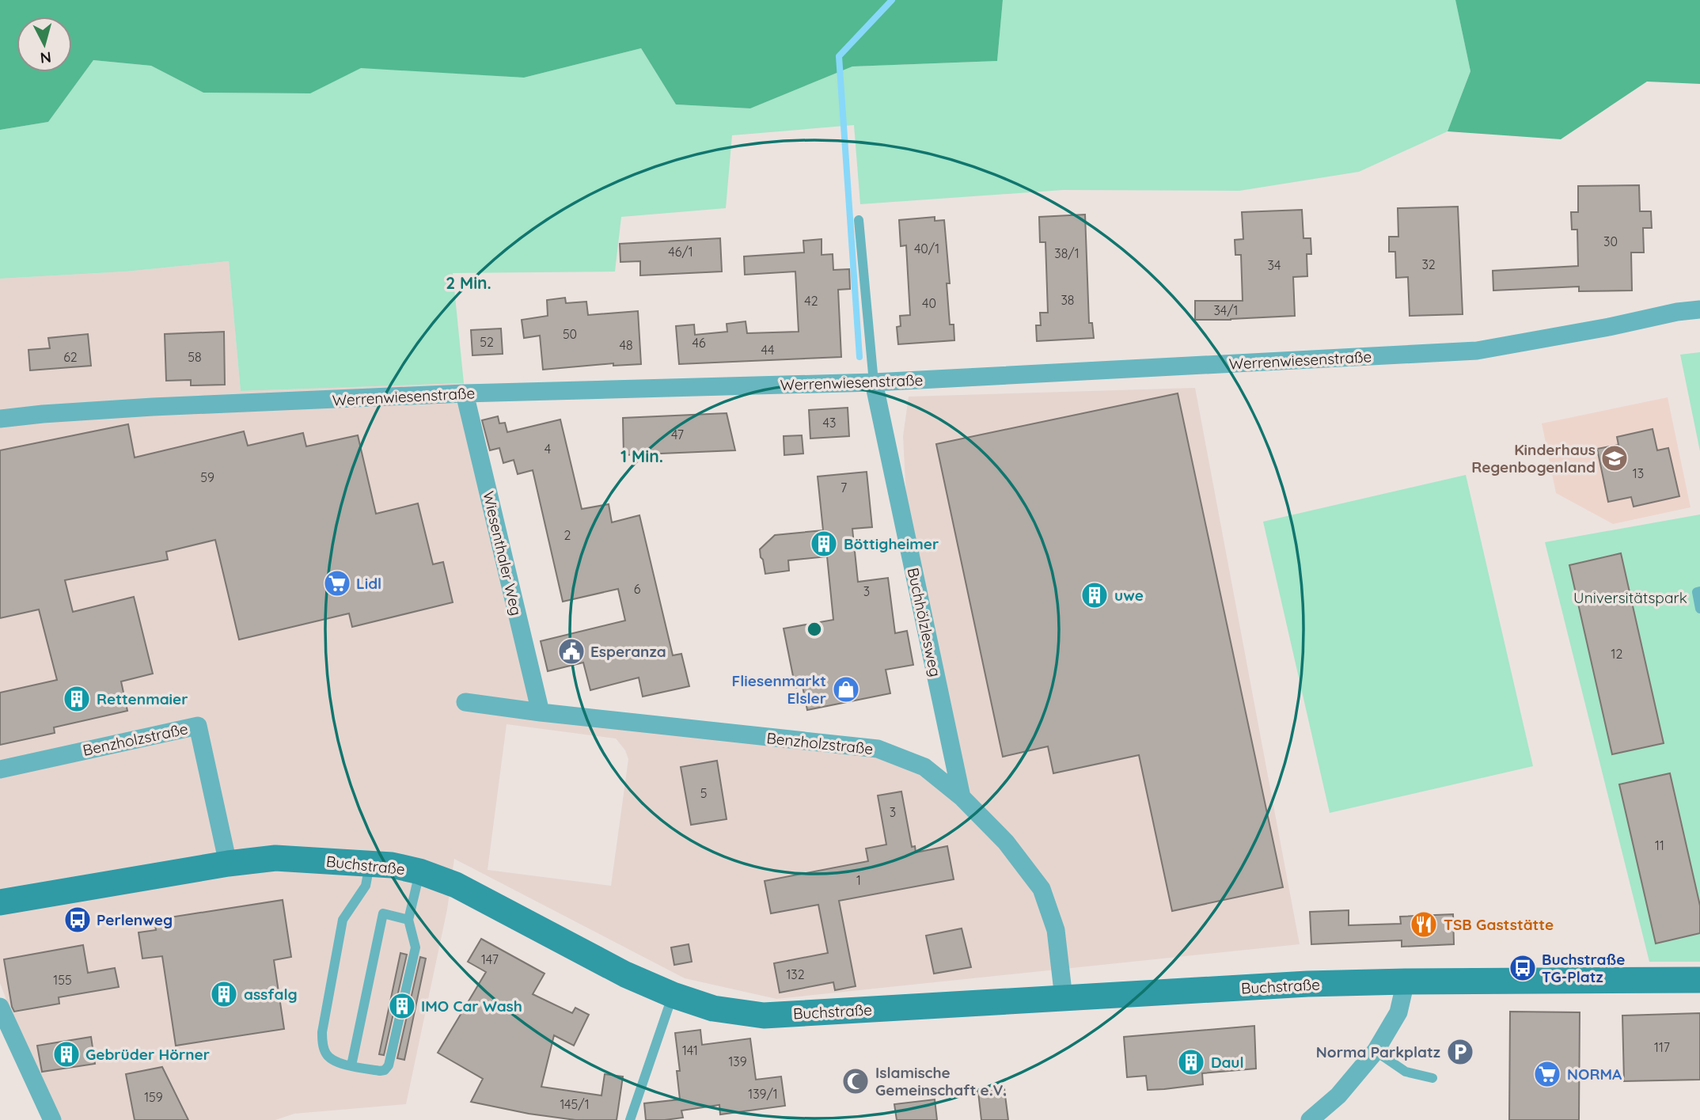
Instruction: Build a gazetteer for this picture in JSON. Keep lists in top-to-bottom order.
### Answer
{
  "streets": {
    "street": [
      "Werrenwiesenstraße",
      "Wiesenthaler Weg",
      "Buchhölzlesweg",
      "Benzholzstraße",
      "Buchstraße"
    ]
  },
  "crossings": [
    ["Werrenwiesenstraße", "Wiesenthaler Weg"],
    ["Werrenwiesenstraße", "Buchhölzlesweg"],
    ["Wiesenthaler Weg", "Benzholzstraße"],
    ["Buchhölzlesweg", "Benzholzstraße"],
    ["Benzholzstraße", "Buchstraße"]
  ],
  "parks": ["Universitätspark"],
  "places": {
    "school or university": ["Kinderhaus Regenbogenland"],
    "building": [
      "Böttigheimer",
      "uwe",
      "Rettenmaier",
      "assfalg",
      "IMO Car Wash",
      "Gebrüder Hörner",
      "Daul"
    ],
    "supermarket": ["Lidl", "NORMA"],
    "public building": ["Esperanza"],
    "shop": ["Fliesenmarkt Elsler"],
    "bus stop": ["Perlenweg", "Buchstraße TG-Platz"],
    "restaurant": ["TSB Gaststätte"],
    "parking": ["Norma Parkplatz"],
    "mosque": ["Islamische Gemeinschaft e.V."]
  },
  "house_numbers": [
    "30",
    "40/1",
    "46/1",
    "38/1",
    "32",
    "34",
    "38",
    "42",
    "40",
    "34/1",
    "50",
    "52",
    "46",
    "48",
    "44",
    "62",
    "58",
    "43",
    "47",
    "4",
    "13",
    "59",
    "7",
    "2",
    "6",
    "3",
    "12",
    "5",
    "3",
    "11",
    "1",
    "147",
    "132",
    "155",
    "117",
    "141",
    "139",
    "139/1",
    "159",
    "145/1"
  ],
  "north": "bottom",
  "rings": ["2 Min.", "1 Min."]
}
